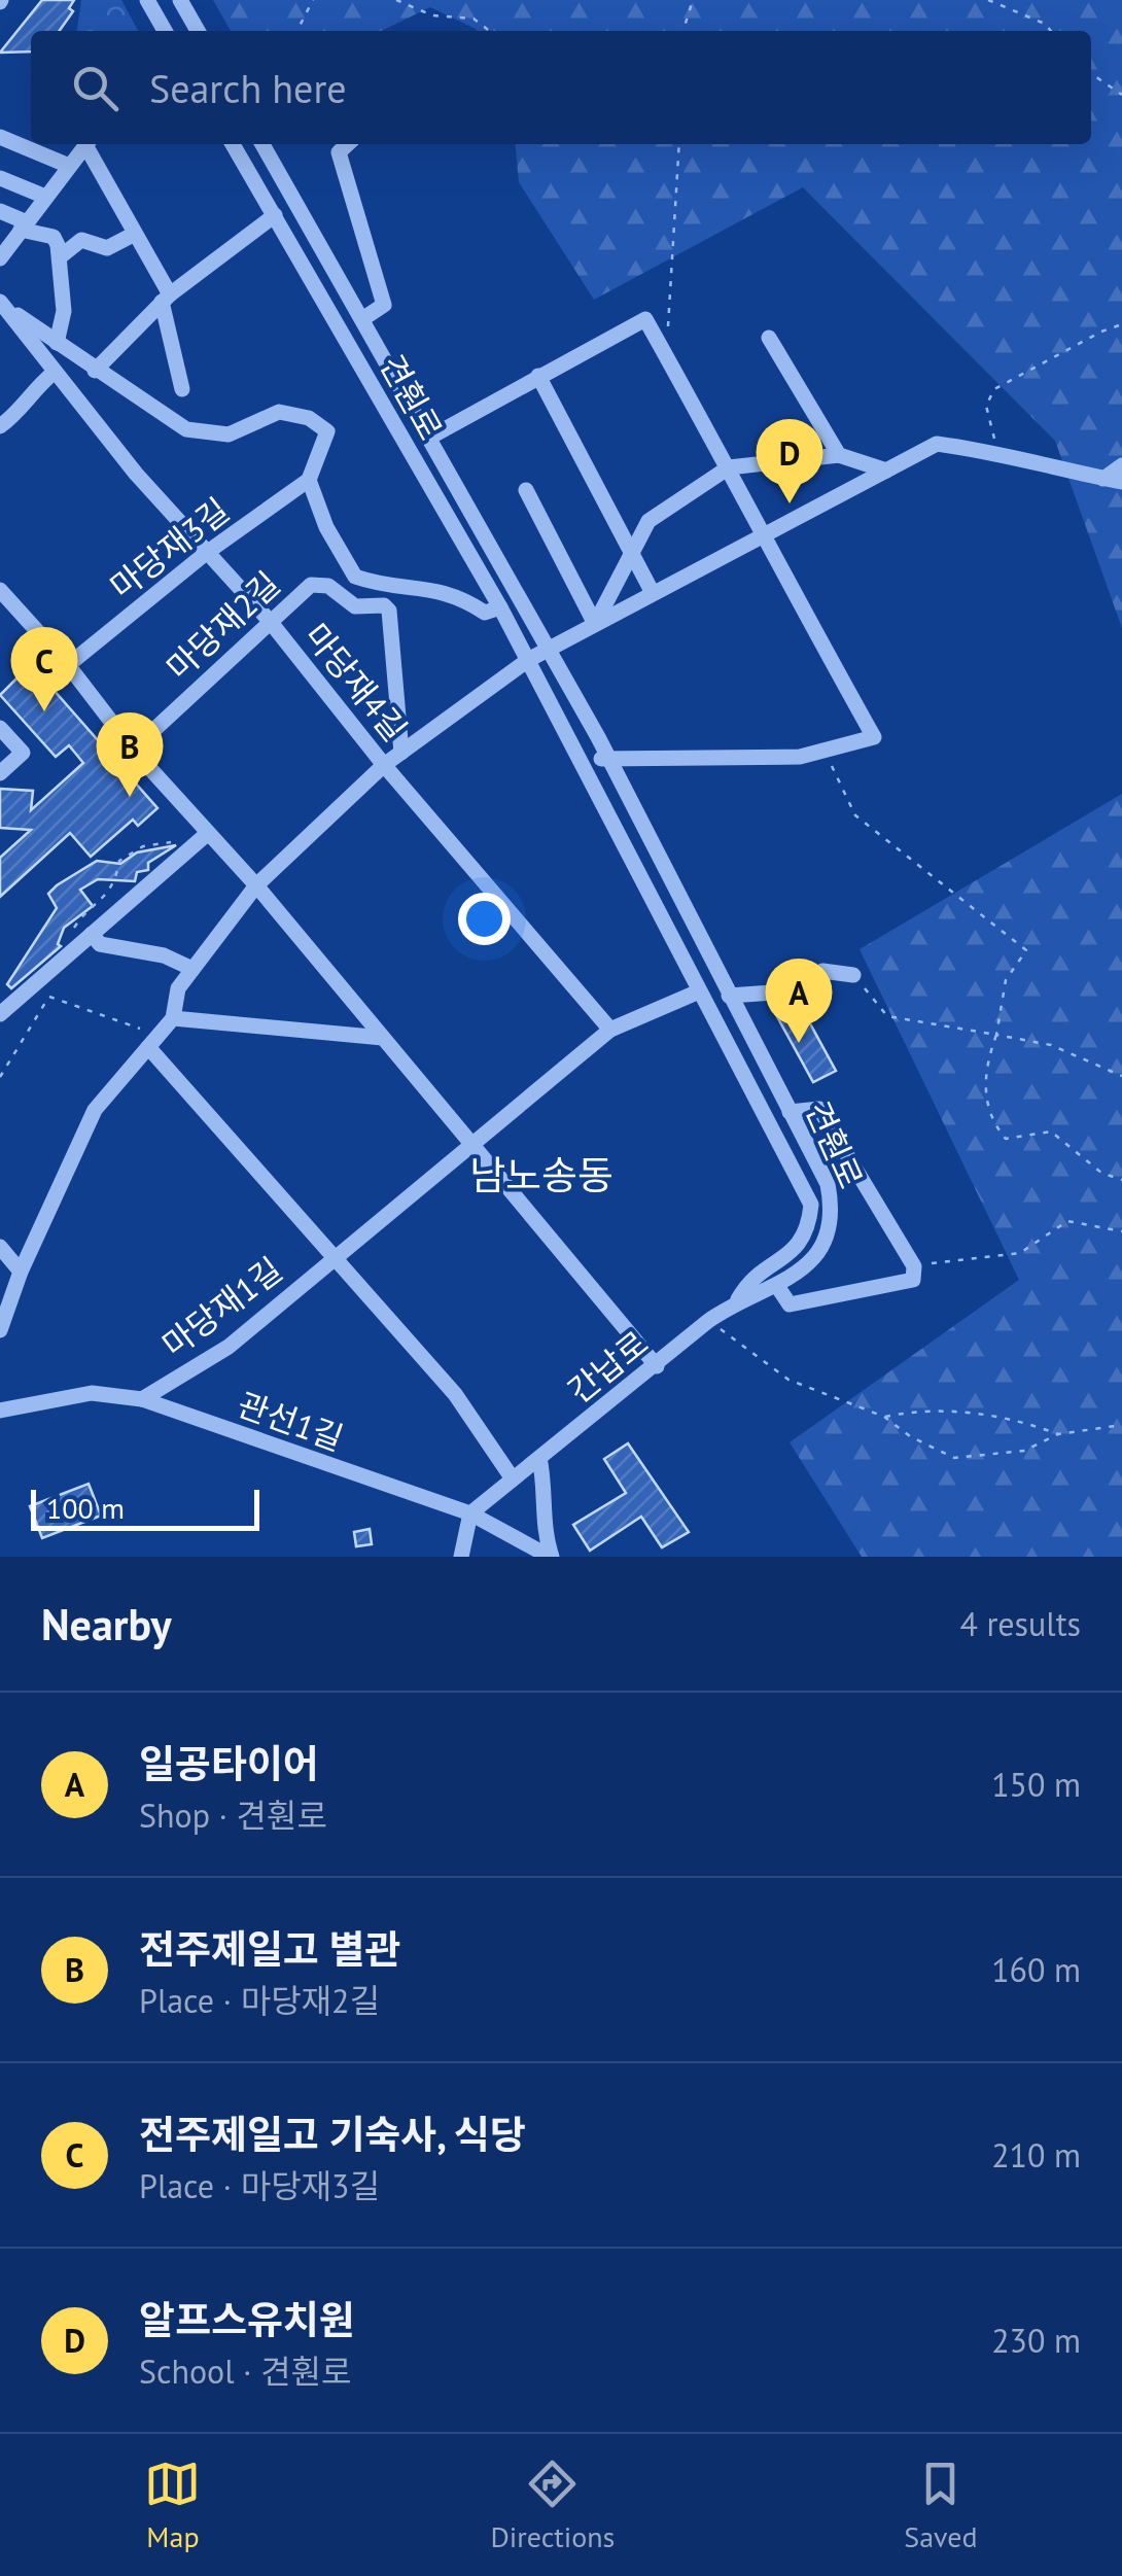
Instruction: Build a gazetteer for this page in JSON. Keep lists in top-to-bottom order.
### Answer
{
  "streets": {
    "street": [
      "견훤로",
      "마당재3길",
      "마당재2길",
      "마당재4길",
      "마당재1길",
      "간납로",
      "관선1길"
    ]
  },
  "crossings": [
    ["견훤로", "마당재1길"],
    ["견훤로", "간납로"],
    ["마당재3길", "마당재4길"],
    ["마당재2길", "마당재4길"],
    ["마당재4길", "마당재1길"],
    ["마당재1길", "간납로"],
    ["마당재1길", "관선1길"],
    ["간납로", "관선1길"]
  ],
  "districts": ["남노송동"],
  "scale_bar": "100 m",
  "page": {
    "search": "Search here",
    "pins": [
      "D",
      "C",
      "B",
      "A"
    ],
    "scale": "100 m",
    "heading": ["Nearby", "4 results"],
    "list": [
      {
        "mark": "A",
        "name": "일공타이어",
        "note": "Shop · 견훤로",
        "value": "150 m"
      },
      {
        "mark": "B",
        "name": "전주제일고 별관",
        "note": "Place · 마당재2길",
        "value": "160 m"
      },
      {
        "mark": "C",
        "name": "전주제일고 기숙사, 식당",
        "note": "Place · 마당재3길",
        "value": "210 m"
      },
      {
        "mark": "D",
        "name": "알프스유치원",
        "note": "School · 견훤로",
        "value": "230 m"
      }
    ],
    "nav": ["Map", "Directions", "Saved"]
  }
}
